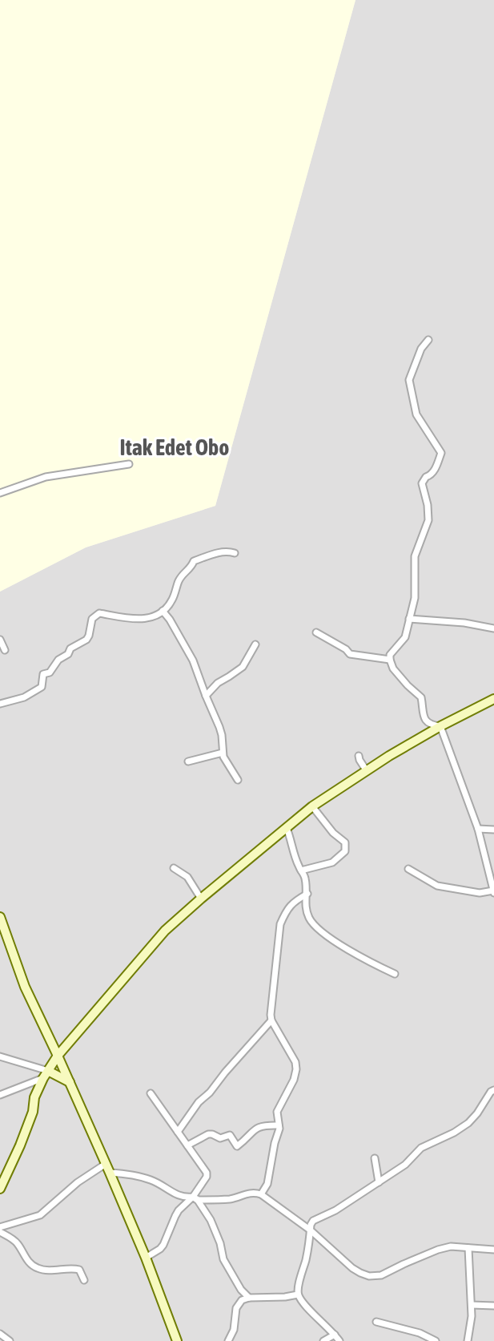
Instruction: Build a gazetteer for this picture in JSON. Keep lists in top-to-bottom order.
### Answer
{
  "districts": ["Itak Edet Obo"]
}
